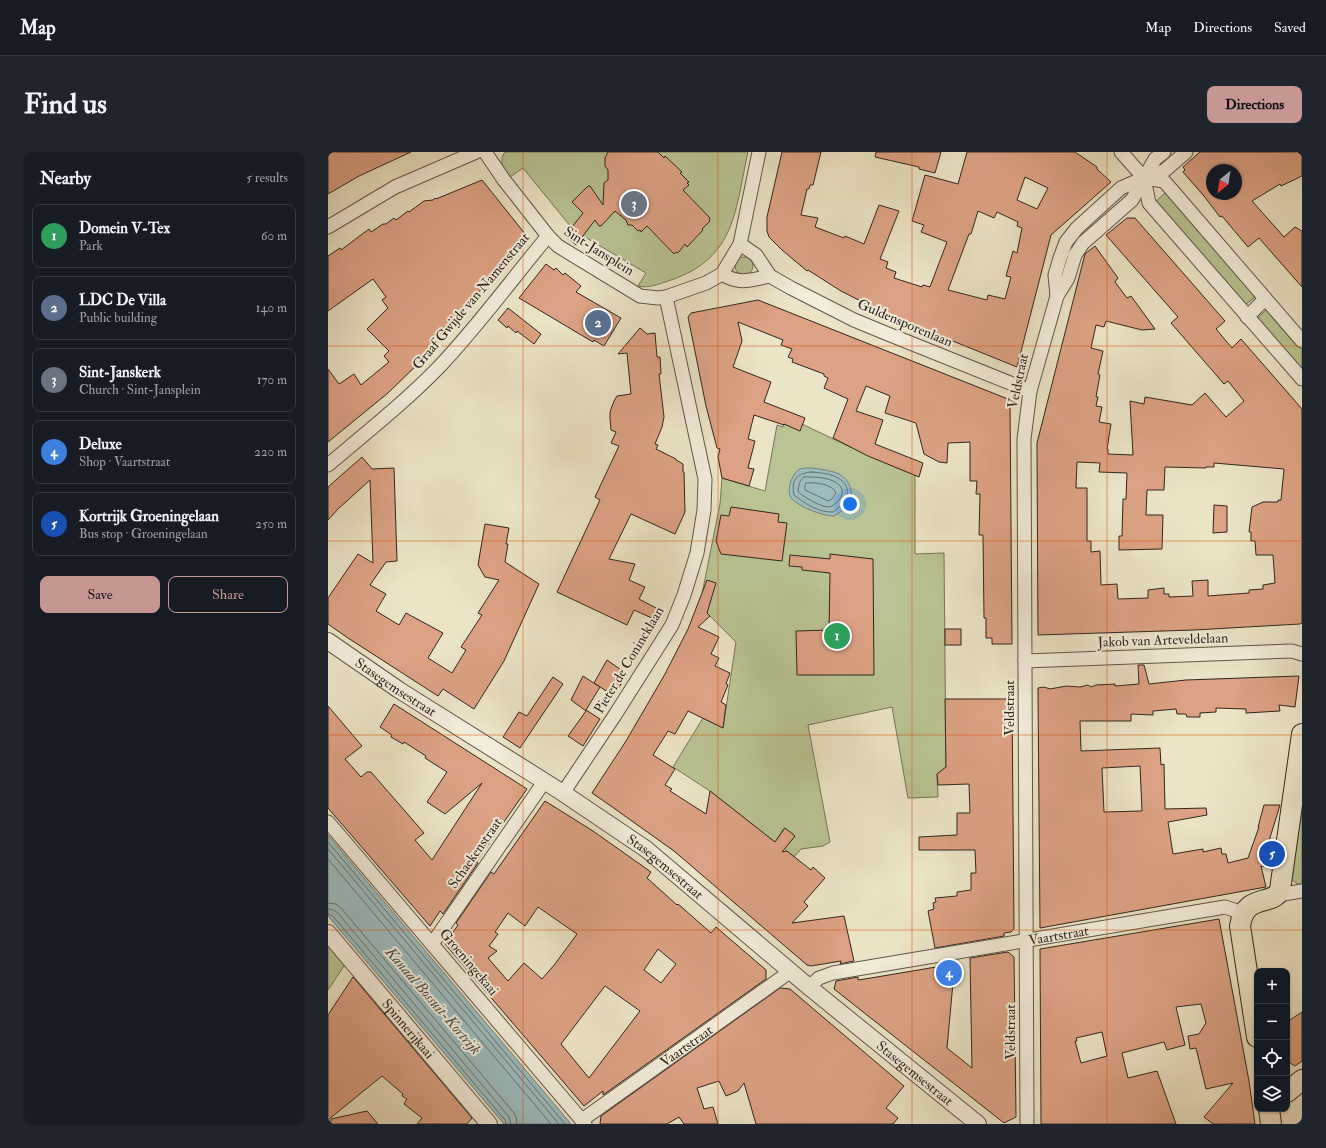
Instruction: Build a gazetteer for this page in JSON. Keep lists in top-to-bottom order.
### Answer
{
  "streets": {
    "street": [
      "Sint-Jansplein",
      "Graaf Gwijde van Namenstraat",
      "Guldensporenlaan",
      "Veldstraat",
      "Jakob van Arteveldelaan",
      "Pieter de Conincklaan",
      "Stasegemsestraat",
      "Schaekenstraat",
      "Vaartstraat",
      "Groeningekaai",
      "Spinnerijkaai"
    ]
  },
  "crossings": [
    ["Sint-Jansplein", "Graaf Gwijde van Namenstraat"],
    ["Sint-Jansplein", "Pieter de Conincklaan"],
    ["Guldensporenlaan", "Veldstraat"],
    ["Veldstraat", "Jakob van Arteveldelaan"],
    ["Veldstraat", "Vaartstraat"],
    ["Pieter de Conincklaan", "Stasegemsestraat"],
    ["Stasegemsestraat", "Schaekenstraat"],
    ["Stasegemsestraat", "Vaartstraat"],
    ["Schaekenstraat", "Groeningekaai"],
    ["Vaartstraat", "Groeningekaai"]
  ],
  "water": ["Kanaal Bossuit-Kortrijk"],
  "north": "bottom left",
  "page": {
    "header": "Map",
    "nav": ["Map", "Directions", "Saved"],
    "buttons": [
      "Directions",
      ["Save", "Share"]
    ],
    "title": "Find us",
    "heading": ["Nearby", "5 results"],
    "pins": [
      "3",
      "2",
      "1",
      "5",
      "4"
    ],
    "list": [
      {
        "mark": "1",
        "name": "Domein V-Tex",
        "note": "Park",
        "value": "60 m"
      },
      {
        "mark": "2",
        "name": "LDC De Villa",
        "note": "Public building",
        "value": "140 m"
      },
      {
        "mark": "3",
        "name": "Sint-Janskerk",
        "note": "Church · Sint-Jansplein",
        "value": "170 m"
      },
      {
        "mark": "4",
        "name": "Deluxe",
        "note": "Shop · Vaartstraat",
        "value": "220 m"
      },
      {
        "mark": "5",
        "name": "Kortrijk Groeningelaan",
        "note": "Bus stop · Groeningelaan",
        "value": "250 m"
      }
    ],
    "map_buttons": ["+", "−"]
  }
}
